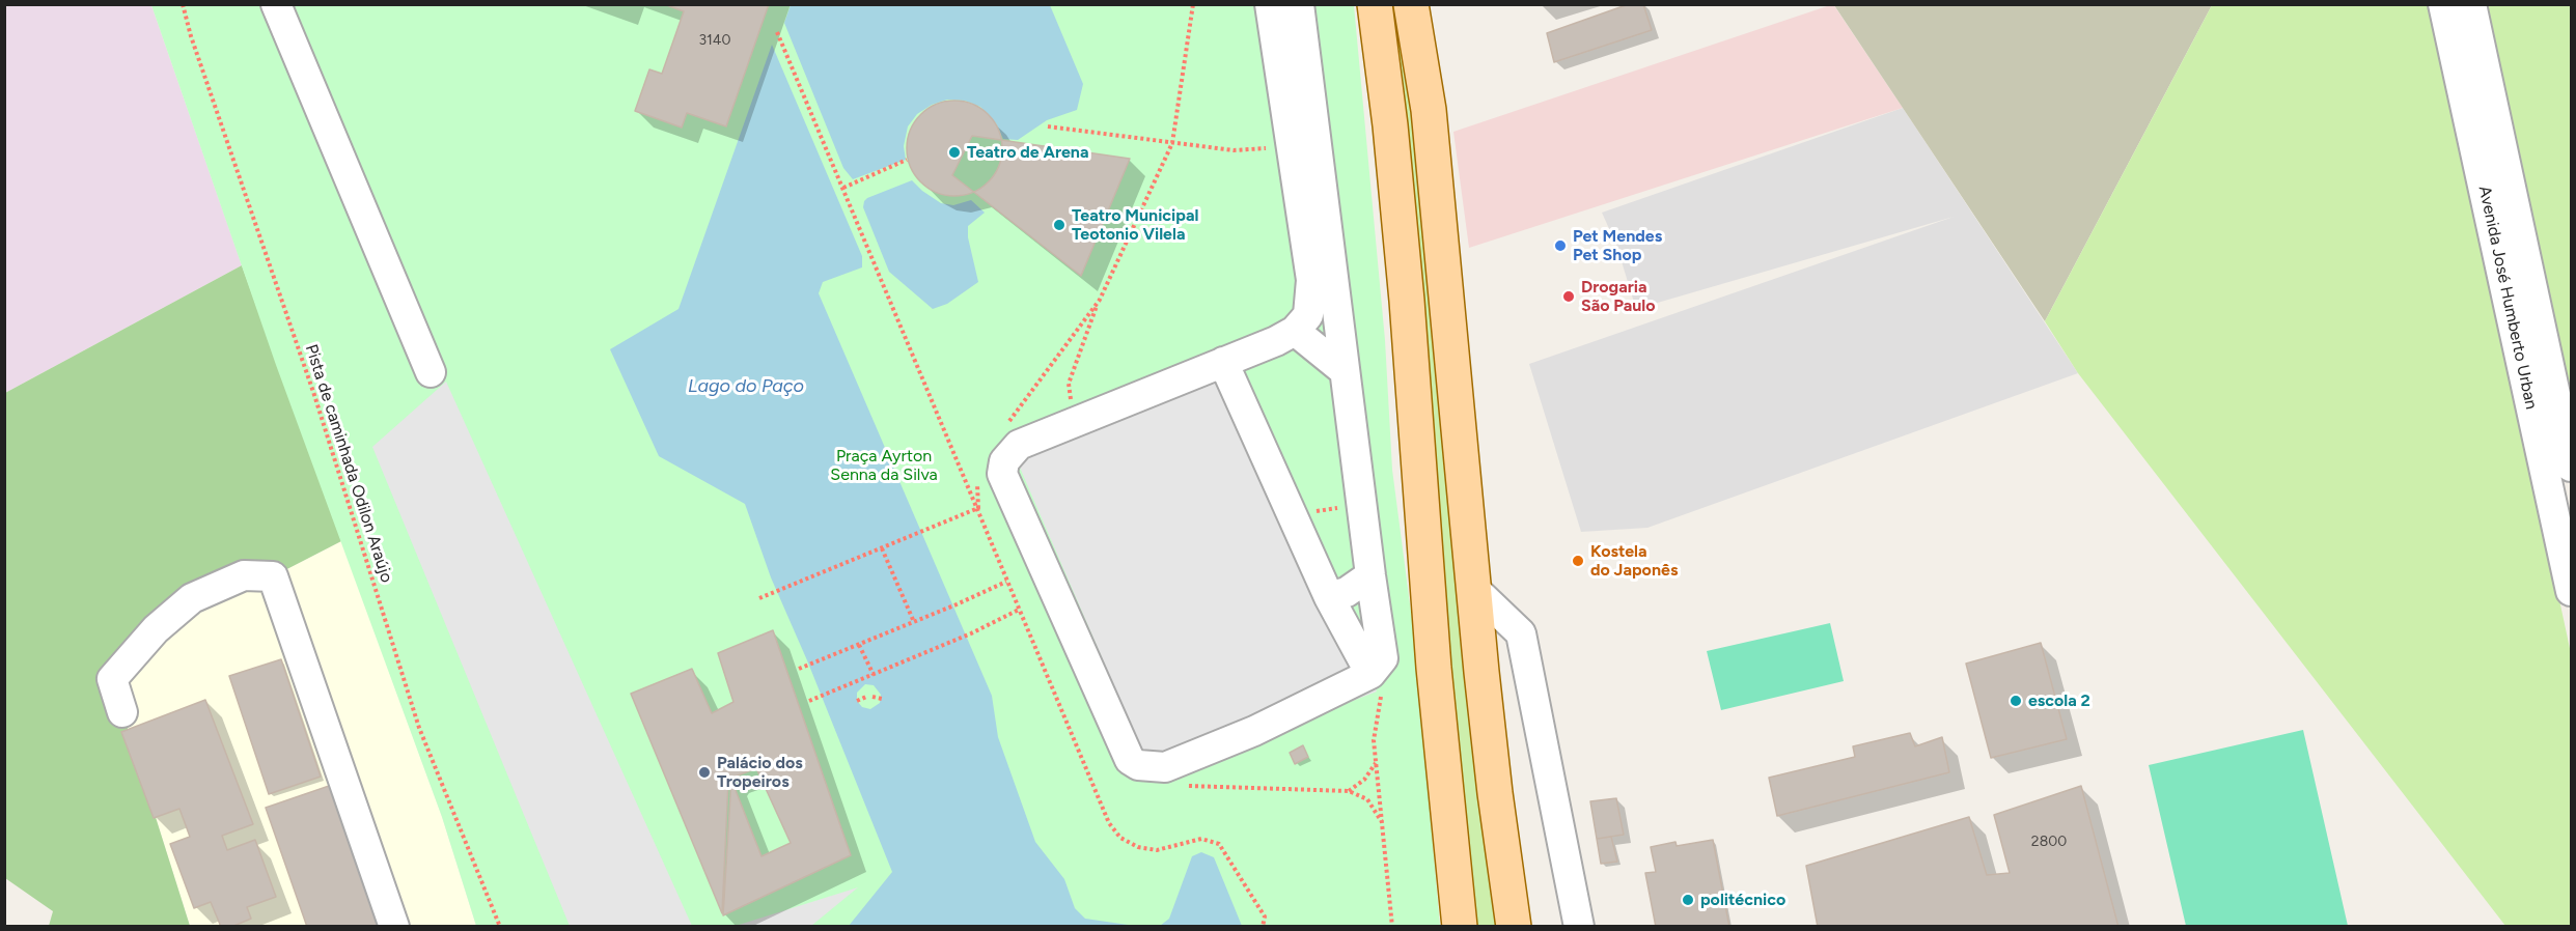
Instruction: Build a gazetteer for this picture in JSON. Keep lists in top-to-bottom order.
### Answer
{
  "streets": {
    "street": ["Avenida José Humberto Urban"],
    "path": ["Pista de caminhada Odilon Araújo"]
  },
  "water": ["Lago do Paço"],
  "parks": ["Praça Ayrton Senna da Silva"],
  "places": [
    "Teatro de Arena",
    "Teatro Municipal Teotonio Vilela",
    "Pet Mendes Pet Shop",
    "Drogaria São Paulo",
    "Kostela do Japonês",
    "escola 2",
    "Palácio dos Tropeiros",
    "politécnico"
  ],
  "house_numbers": ["3140", "2800"]
}
